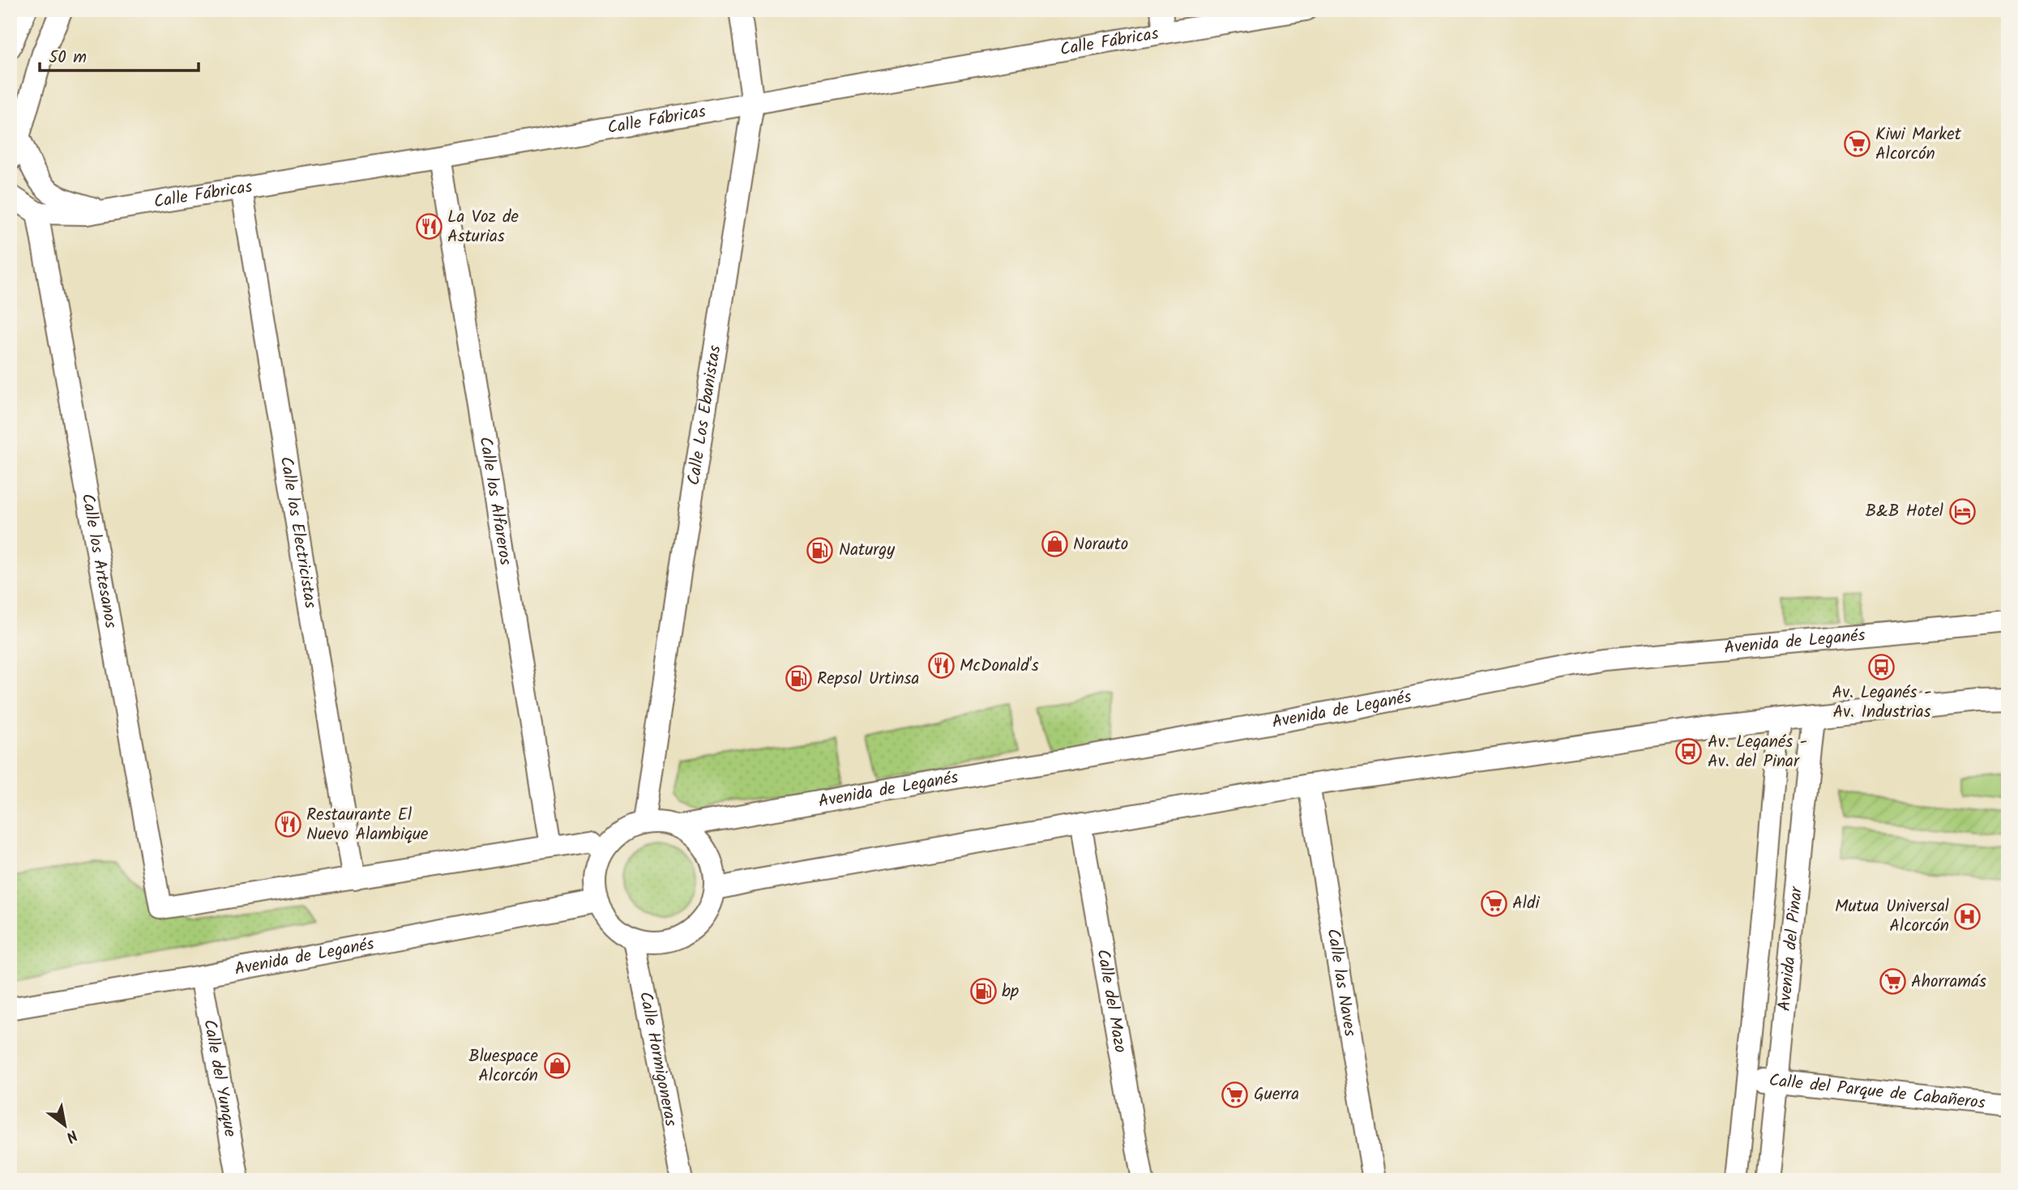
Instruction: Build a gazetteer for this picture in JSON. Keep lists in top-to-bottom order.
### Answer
{
  "streets": {
    "street": [
      "Calle Fábricas",
      "Calle Los Ebanistas",
      "Calle los Alfareros",
      "Calle los Electricistas",
      "Calle los Artesanos",
      "Avenida de Leganés",
      "Avenida del Pinar",
      "Calle las Naves",
      "Calle del Mazo",
      "Calle Hormigoneras",
      "Calle del Yunque",
      "Calle del Parque de Cabañeros"
    ]
  },
  "crossings": [
    ["Calle Fábricas", "Calle Los Ebanistas"],
    ["Calle Fábricas", "Calle los Alfareros"],
    ["Calle Fábricas", "Calle los Electricistas"],
    ["Calle Fábricas", "Calle los Artesanos"],
    ["Calle Los Ebanistas", "Avenida de Leganés"],
    ["Calle Los Ebanistas", "Calle Hormigoneras"],
    ["Calle los Electricistas", "Calle los Artesanos"],
    ["Avenida de Leganés", "Calle Hormigoneras"],
    ["Avenida de Leganés", "Calle del Yunque"],
    ["Avenida del Pinar", "Calle del Parque de Cabañeros"]
  ],
  "places": {
    "supermarket": [
      "Kiwi Market Alcorcón",
      "Aldi",
      "Ahorramás",
      "Guerra"
    ],
    "restaurant": ["La Voz de Asturias", "McDonald's", "Restaurante El Nuevo Alambique"],
    "hotel": ["B&B Hotel"],
    "shop": ["Norauto", "Bluespace Alcorcón"],
    "fuel station": ["Naturgy", "Repsol Urtinsa", "bp"],
    "bus stop": ["Av. Leganés - Av. Industrias", "Av. Leganés - Av. del Pinar"],
    "hospital": ["Mutua Universal Alcorcón"]
  },
  "scale_bar": "50 m",
  "north": "bottom right"
}
